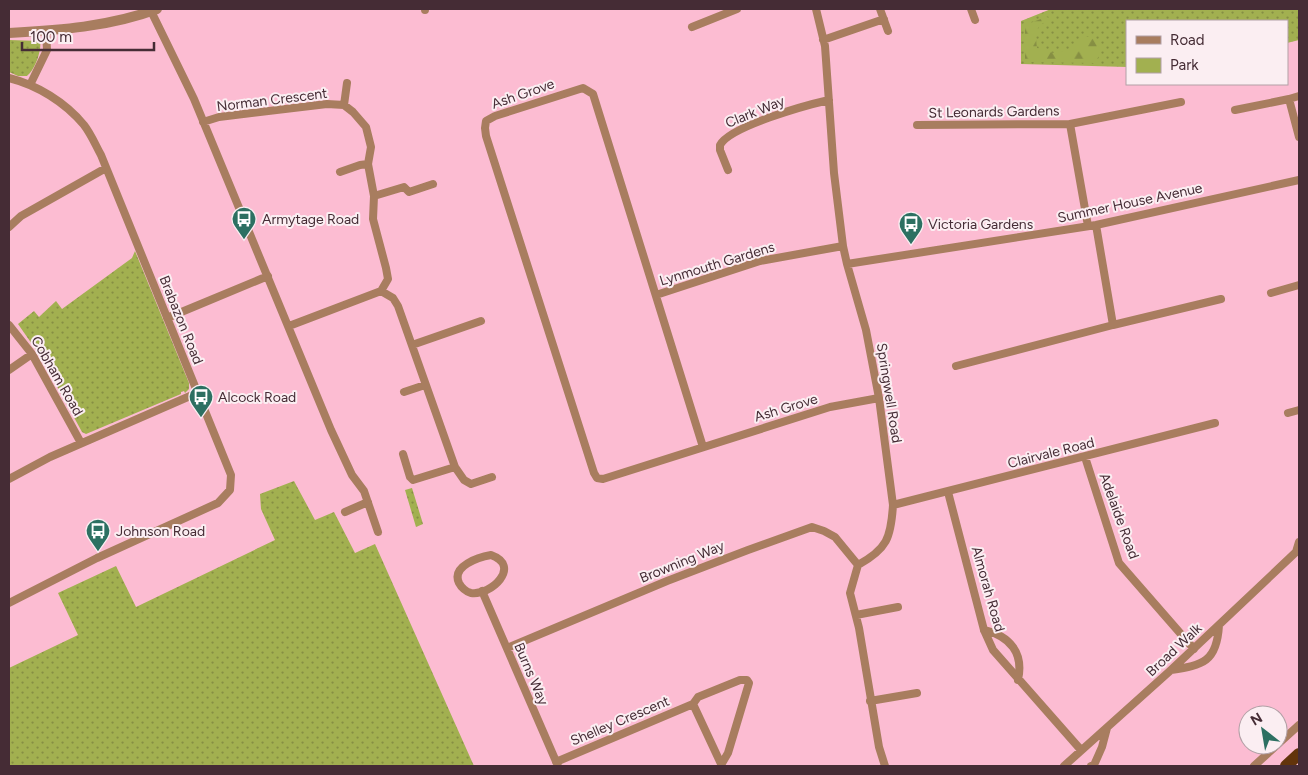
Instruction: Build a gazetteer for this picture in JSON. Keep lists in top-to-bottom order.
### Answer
{
  "streets": {
    "street": [
      "Ash Grove",
      "Norman Crescent",
      "Clark Way",
      "St Leonards Gardens",
      "Summer House Avenue",
      "Lynmouth Gardens",
      "Brabazon Road",
      "Cobham Road",
      "Springwell Road",
      "Clairvale Road",
      "Adelaide Road",
      "Browning Way",
      "Almorah Road",
      "Broad Walk",
      "Burns Way",
      "Shelley Crescent"
    ]
  },
  "crossings": [
    ["Ash Grove", "Lynmouth Gardens"],
    ["Ash Grove", "Springwell Road"],
    ["Clark Way", "Springwell Road"],
    ["St Leonards Gardens", "Summer House Avenue"],
    ["Summer House Avenue", "Springwell Road"],
    ["Lynmouth Gardens", "Springwell Road"],
    ["Springwell Road", "Clairvale Road"],
    ["Springwell Road", "Browning Way"],
    ["Clairvale Road", "Adelaide Road"],
    ["Clairvale Road", "Almorah Road"],
    ["Adelaide Road", "Broad Walk"],
    ["Browning Way", "Burns Way"],
    ["Almorah Road", "Broad Walk"],
    ["Burns Way", "Shelley Crescent"]
  ],
  "places": {
    "bus stop": [
      "Armytage Road",
      "Victoria Gardens",
      "Alcock Road",
      "Johnson Road"
    ]
  },
  "legend": ["Road", "Park"],
  "scale_bar": "100 m",
  "north": "top left"
}
